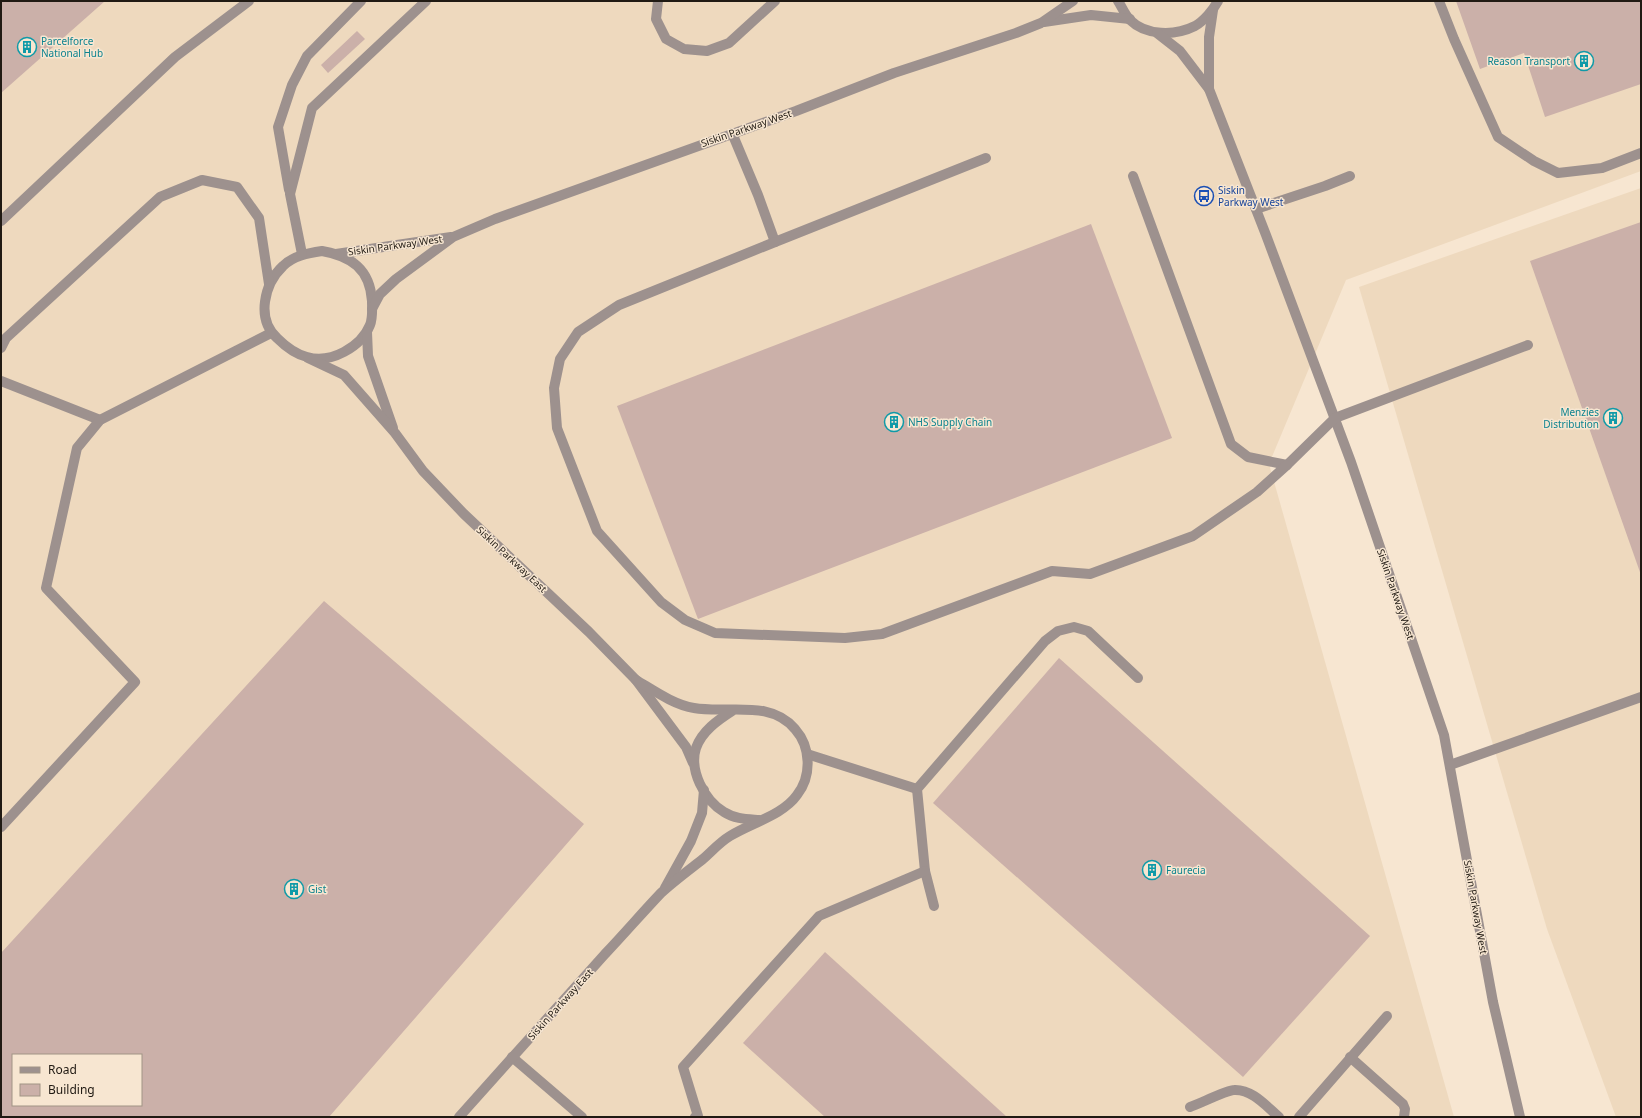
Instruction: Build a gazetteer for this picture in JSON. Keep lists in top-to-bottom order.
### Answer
{
  "streets": {
    "street": ["Siskin Parkway West", "Siskin Parkway East"]
  },
  "crossings": [
    ["Siskin Parkway West", "Siskin Parkway East"]
  ],
  "places": {
    "building": [
      "Parcelforce National Hub",
      "Reason Transport",
      "Menzies Distribution",
      "NHS Supply Chain",
      "Faurecia",
      "Gist"
    ],
    "bus stop": ["Siskin Parkway West"]
  },
  "legend": ["Road", "Building"]
}
